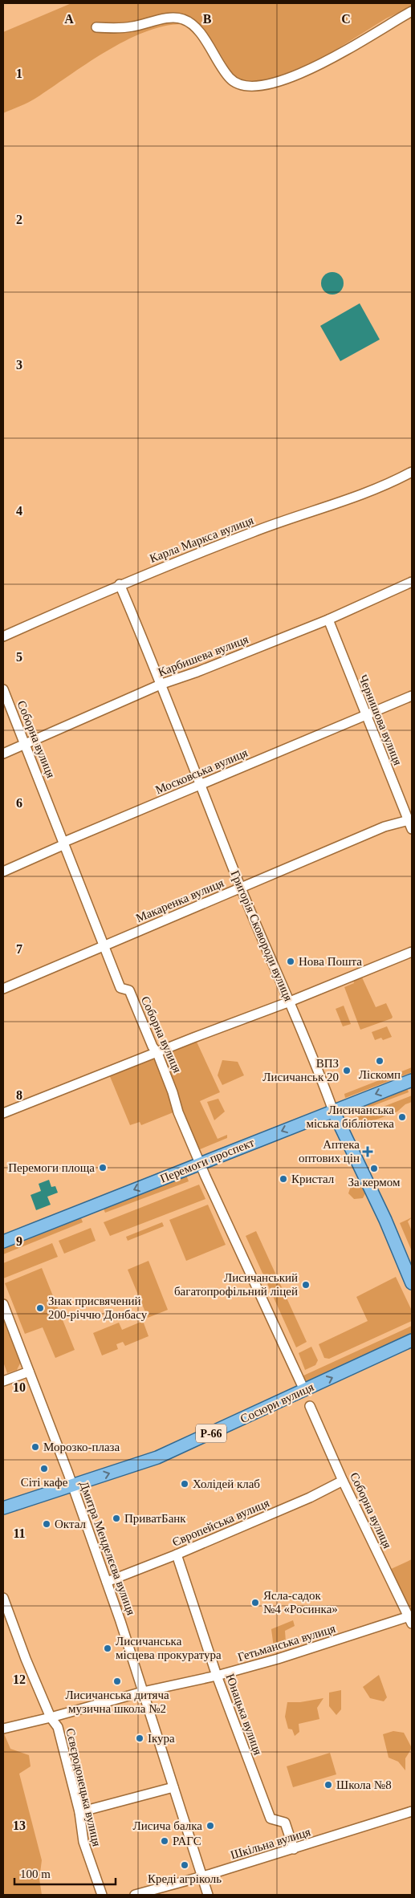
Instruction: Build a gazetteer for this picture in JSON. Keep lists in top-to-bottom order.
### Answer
{
  "streets": {
    "main road": [
      "Григорія Сковороди вулиця",
      "Перемоги проспект",
      "Сосюри вулиця",
      "Р-66"
    ],
    "street": [
      "Карла Маркса вулиця",
      "Карбишева вулиця",
      "Чернишова вулиця",
      "Соборна вулиця",
      "Московська вулиця",
      "Макаренка вулиця",
      "Європейська вулиця",
      "Дмитра Менделєєва вулиця",
      "Гетьманська вулиця",
      "Юнацька вулиця",
      "Сєвєродонецька вулиця",
      "Шкільна вулиця"
    ]
  },
  "crossings": [
    ["Карла Маркса вулиця", "Григорія Сковороди вулиця"],
    ["Карбишева вулиця", "Чернишова вулиця"],
    ["Карбишева вулиця", "Соборна вулиця"],
    ["Карбишева вулиця", "Григорія Сковороди вулиця"],
    ["Чернишова вулиця", "Московська вулиця"],
    ["Чернишова вулиця", "Макаренка вулиця"],
    ["Соборна вулиця", "Московська вулиця"],
    ["Соборна вулиця", "Макаренка вулиця"],
    ["Соборна вулиця", "Перемоги проспект"],
    ["Соборна вулиця", "Сосюри вулиця"],
    ["Соборна вулиця", "Європейська вулиця"],
    ["Соборна вулиця", "Гетьманська вулиця"],
    ["Московська вулиця", "Григорія Сковороди вулиця"],
    ["Макаренка вулиця", "Григорія Сковороди вулиця"],
    ["Григорія Сковороди вулиця", "Перемоги проспект"],
    ["Сосюри вулиця", "Дмитра Менделєєва вулиця"],
    ["Європейська вулиця", "Дмитра Менделєєва вулиця"],
    ["Європейська вулиця", "Юнацька вулиця"],
    ["Дмитра Менделєєва вулиця", "Гетьманська вулиця"],
    ["Дмитра Менделєєва вулиця", "Шкільна вулиця"],
    ["Гетьманська вулиця", "Юнацька вулиця"],
    ["Гетьманська вулиця", "Сєвєродонецька вулиця"],
    ["Юнацька вулиця", "Шкільна вулиця"]
  ],
  "one_way": ["Перемоги проспект", "Сосюри вулиця"],
  "places": {
    "other": [
      "Нова Пошта",
      "Ліскомп",
      "ВПЗ Лисичанськ 20",
      "Лисичанська мiська бiблiотека",
      "Перемоги площа",
      "За кермом",
      "Кристал",
      "Лисичанський багатопрофільний ліцей",
      "Знак присвячений 200-річчю Донбасу",
      "Морозко-плаза",
      "Сіті кафе",
      "Холідей клаб",
      "ПриватБанк",
      "Октал",
      "Ясла-садок №4 «Росинка»",
      "Лисичанська місцева прокуратура",
      "Лисичанська дитяча музична школа №2",
      "Ікура",
      "Школа №8",
      "Лисича балка",
      "РАГС",
      "Креді агріколь"
    ],
    "health": ["Аптека оптових цін"]
  },
  "scale_bar": "100 m",
  "grid": {
    "columns": ["A", "B", "C"],
    "rows": [
      "1",
      "2",
      "3",
      "4",
      "5",
      "6",
      "7",
      "8",
      "9",
      "10",
      "11",
      "12",
      "13"
    ]
  }
}
